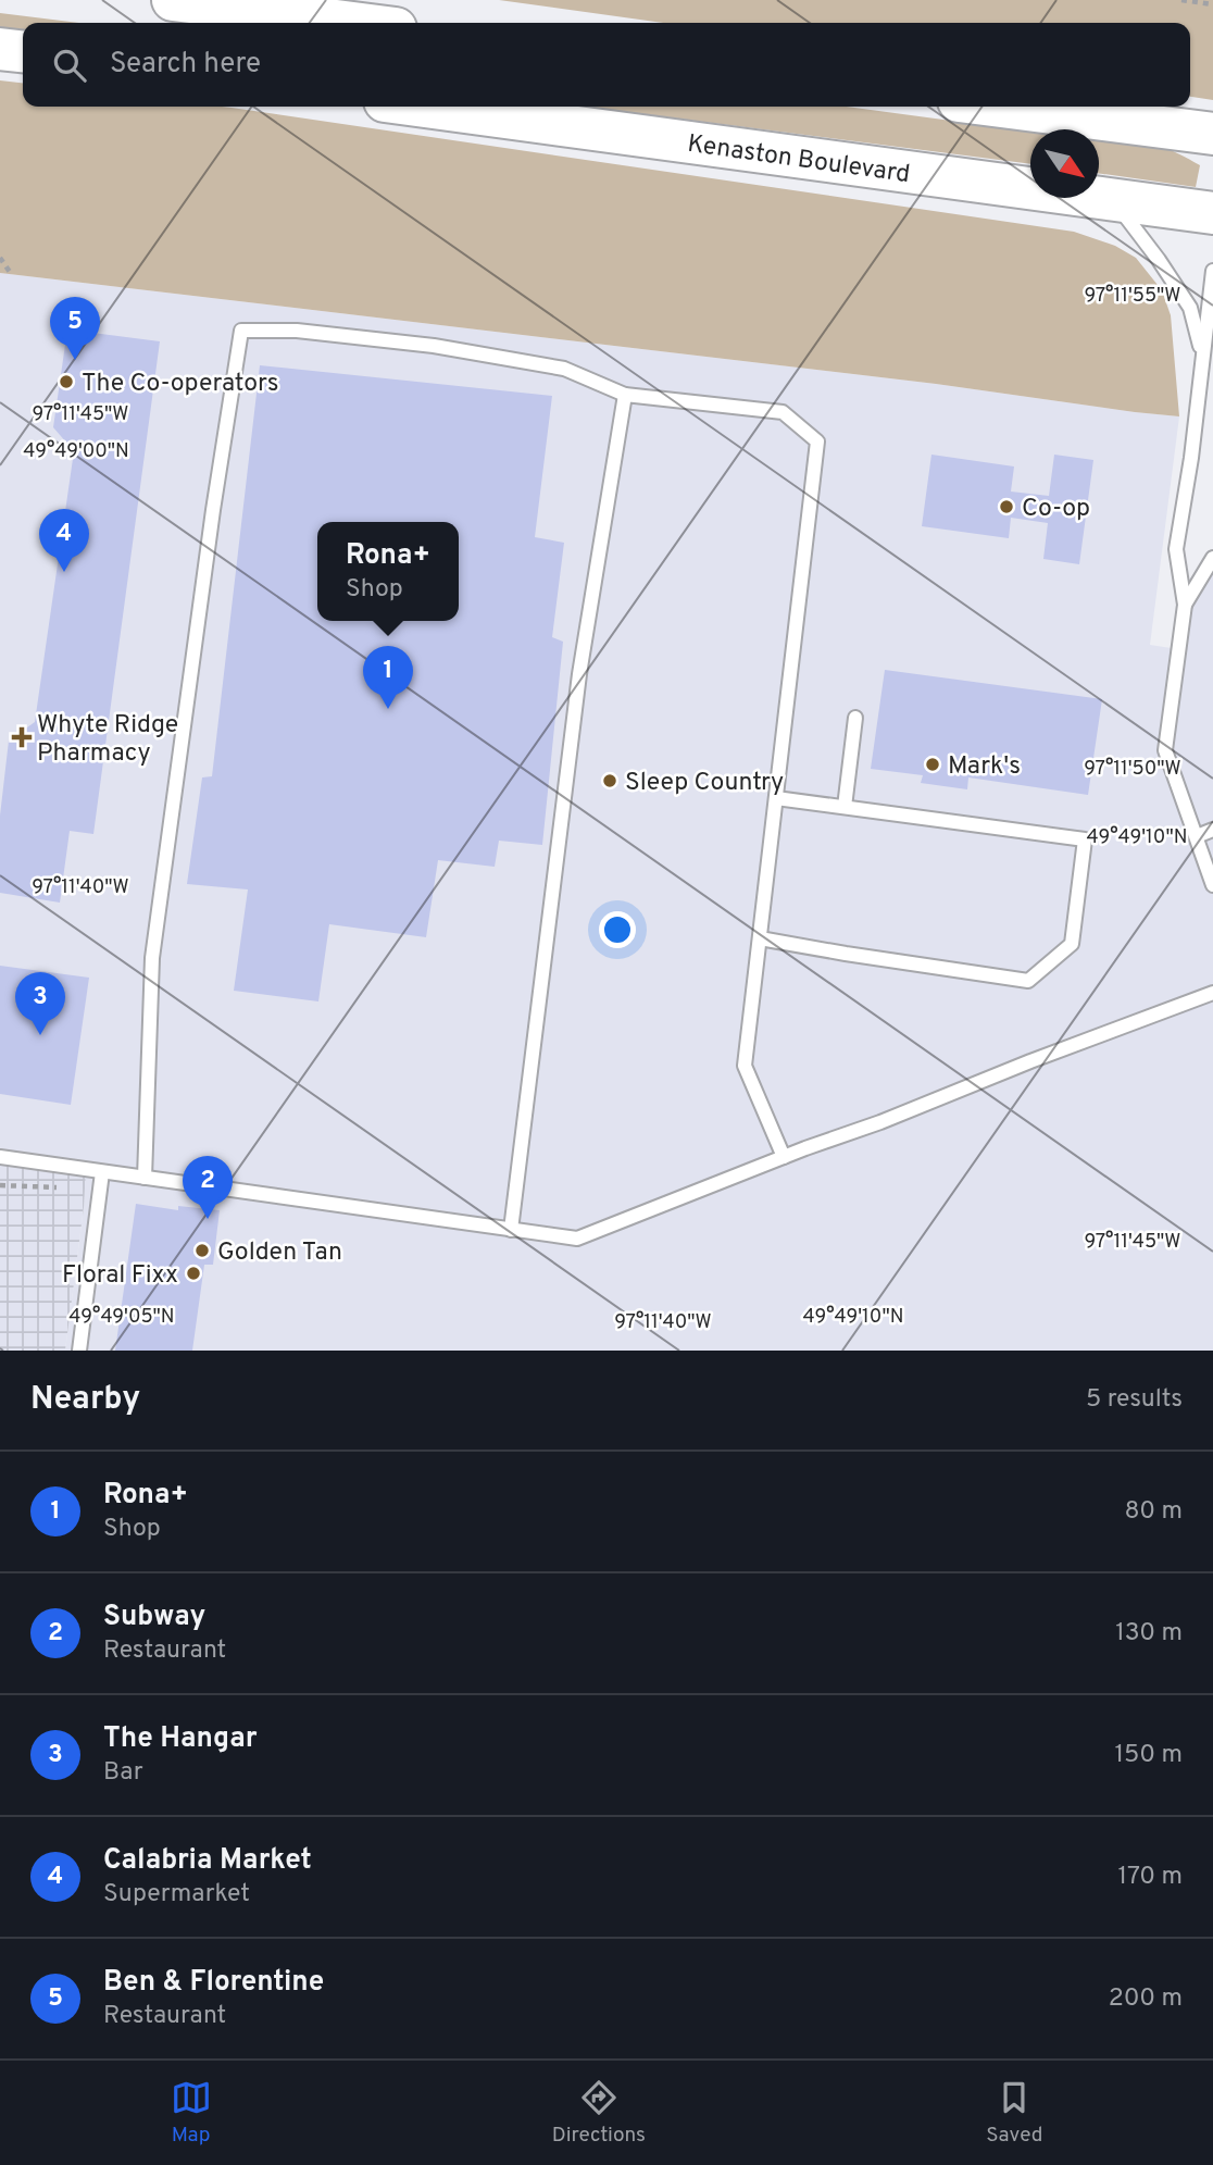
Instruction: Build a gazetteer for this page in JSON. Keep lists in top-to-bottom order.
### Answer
{
  "streets": {
    "main road": ["Kenaston Boulevard"]
  },
  "places": {
    "other": [
      "The Co-operators",
      "Co-op",
      "Mark's",
      "Sleep Country",
      "Golden Tan",
      "Floral Fixx"
    ],
    "health": ["Whyte Ridge Pharmacy"]
  },
  "north": "bottom right",
  "page": {
    "search": "Search here",
    "pins": [
      "5",
      "4",
      "1",
      "3",
      "2"
    ],
    "popup": ["Rona+", "Shop"],
    "heading": ["Nearby", "5 results"],
    "list": [
      {
        "mark": "1",
        "name": "Rona+",
        "note": "Shop",
        "value": "80 m"
      },
      {
        "mark": "2",
        "name": "Subway",
        "note": "Restaurant",
        "value": "130 m"
      },
      {
        "mark": "3",
        "name": "The Hangar",
        "note": "Bar",
        "value": "150 m"
      },
      {
        "mark": "4",
        "name": "Calabria Market",
        "note": "Supermarket",
        "value": "170 m"
      },
      {
        "mark": "5",
        "name": "Ben & Florentine",
        "note": "Restaurant",
        "value": "200 m"
      }
    ],
    "nav": ["Map", "Directions", "Saved"]
  },
  "coordinates": [
    "97°11'55\"W",
    "97°11'45\"W",
    "49°49'00\"N",
    "97°11'50\"W",
    "49°49'10\"N",
    "97°11'40\"W",
    "49°49'05\"N"
  ]
}
